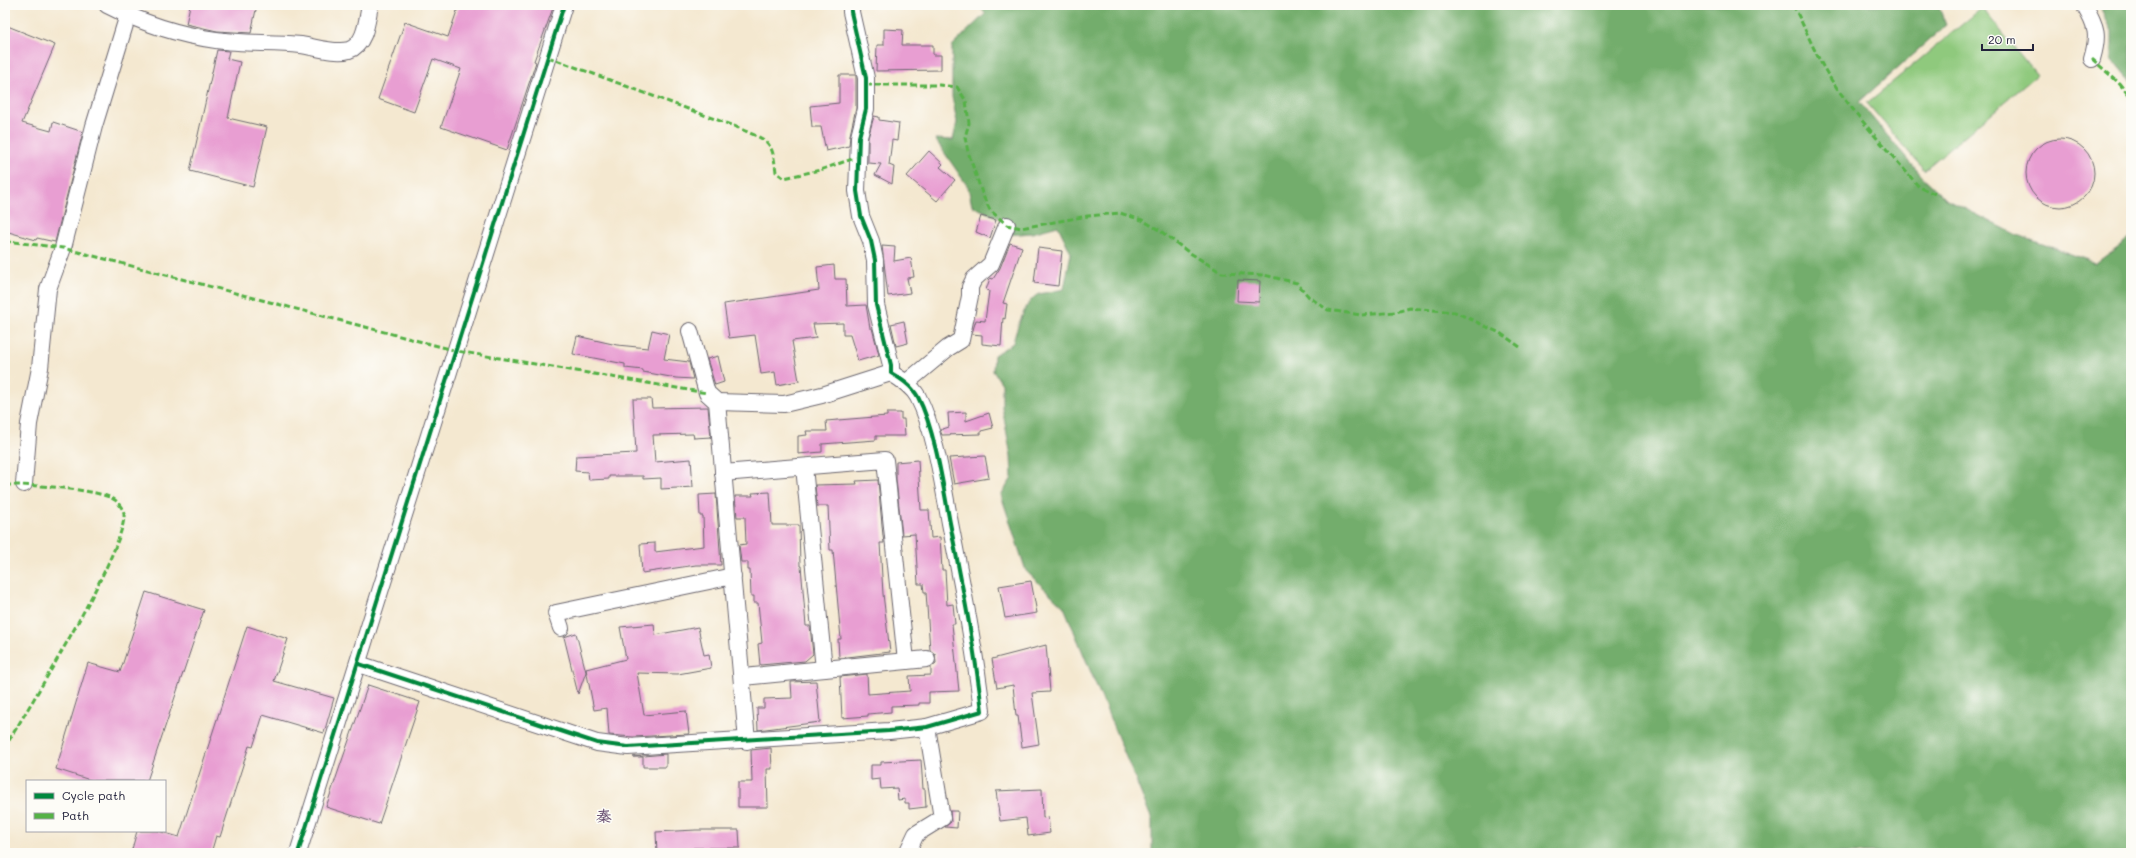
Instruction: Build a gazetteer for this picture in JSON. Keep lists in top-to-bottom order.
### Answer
{
  "districts": ["秦"],
  "legend": ["Cycle path", "Path"],
  "scale_bar": "20 m"
}
